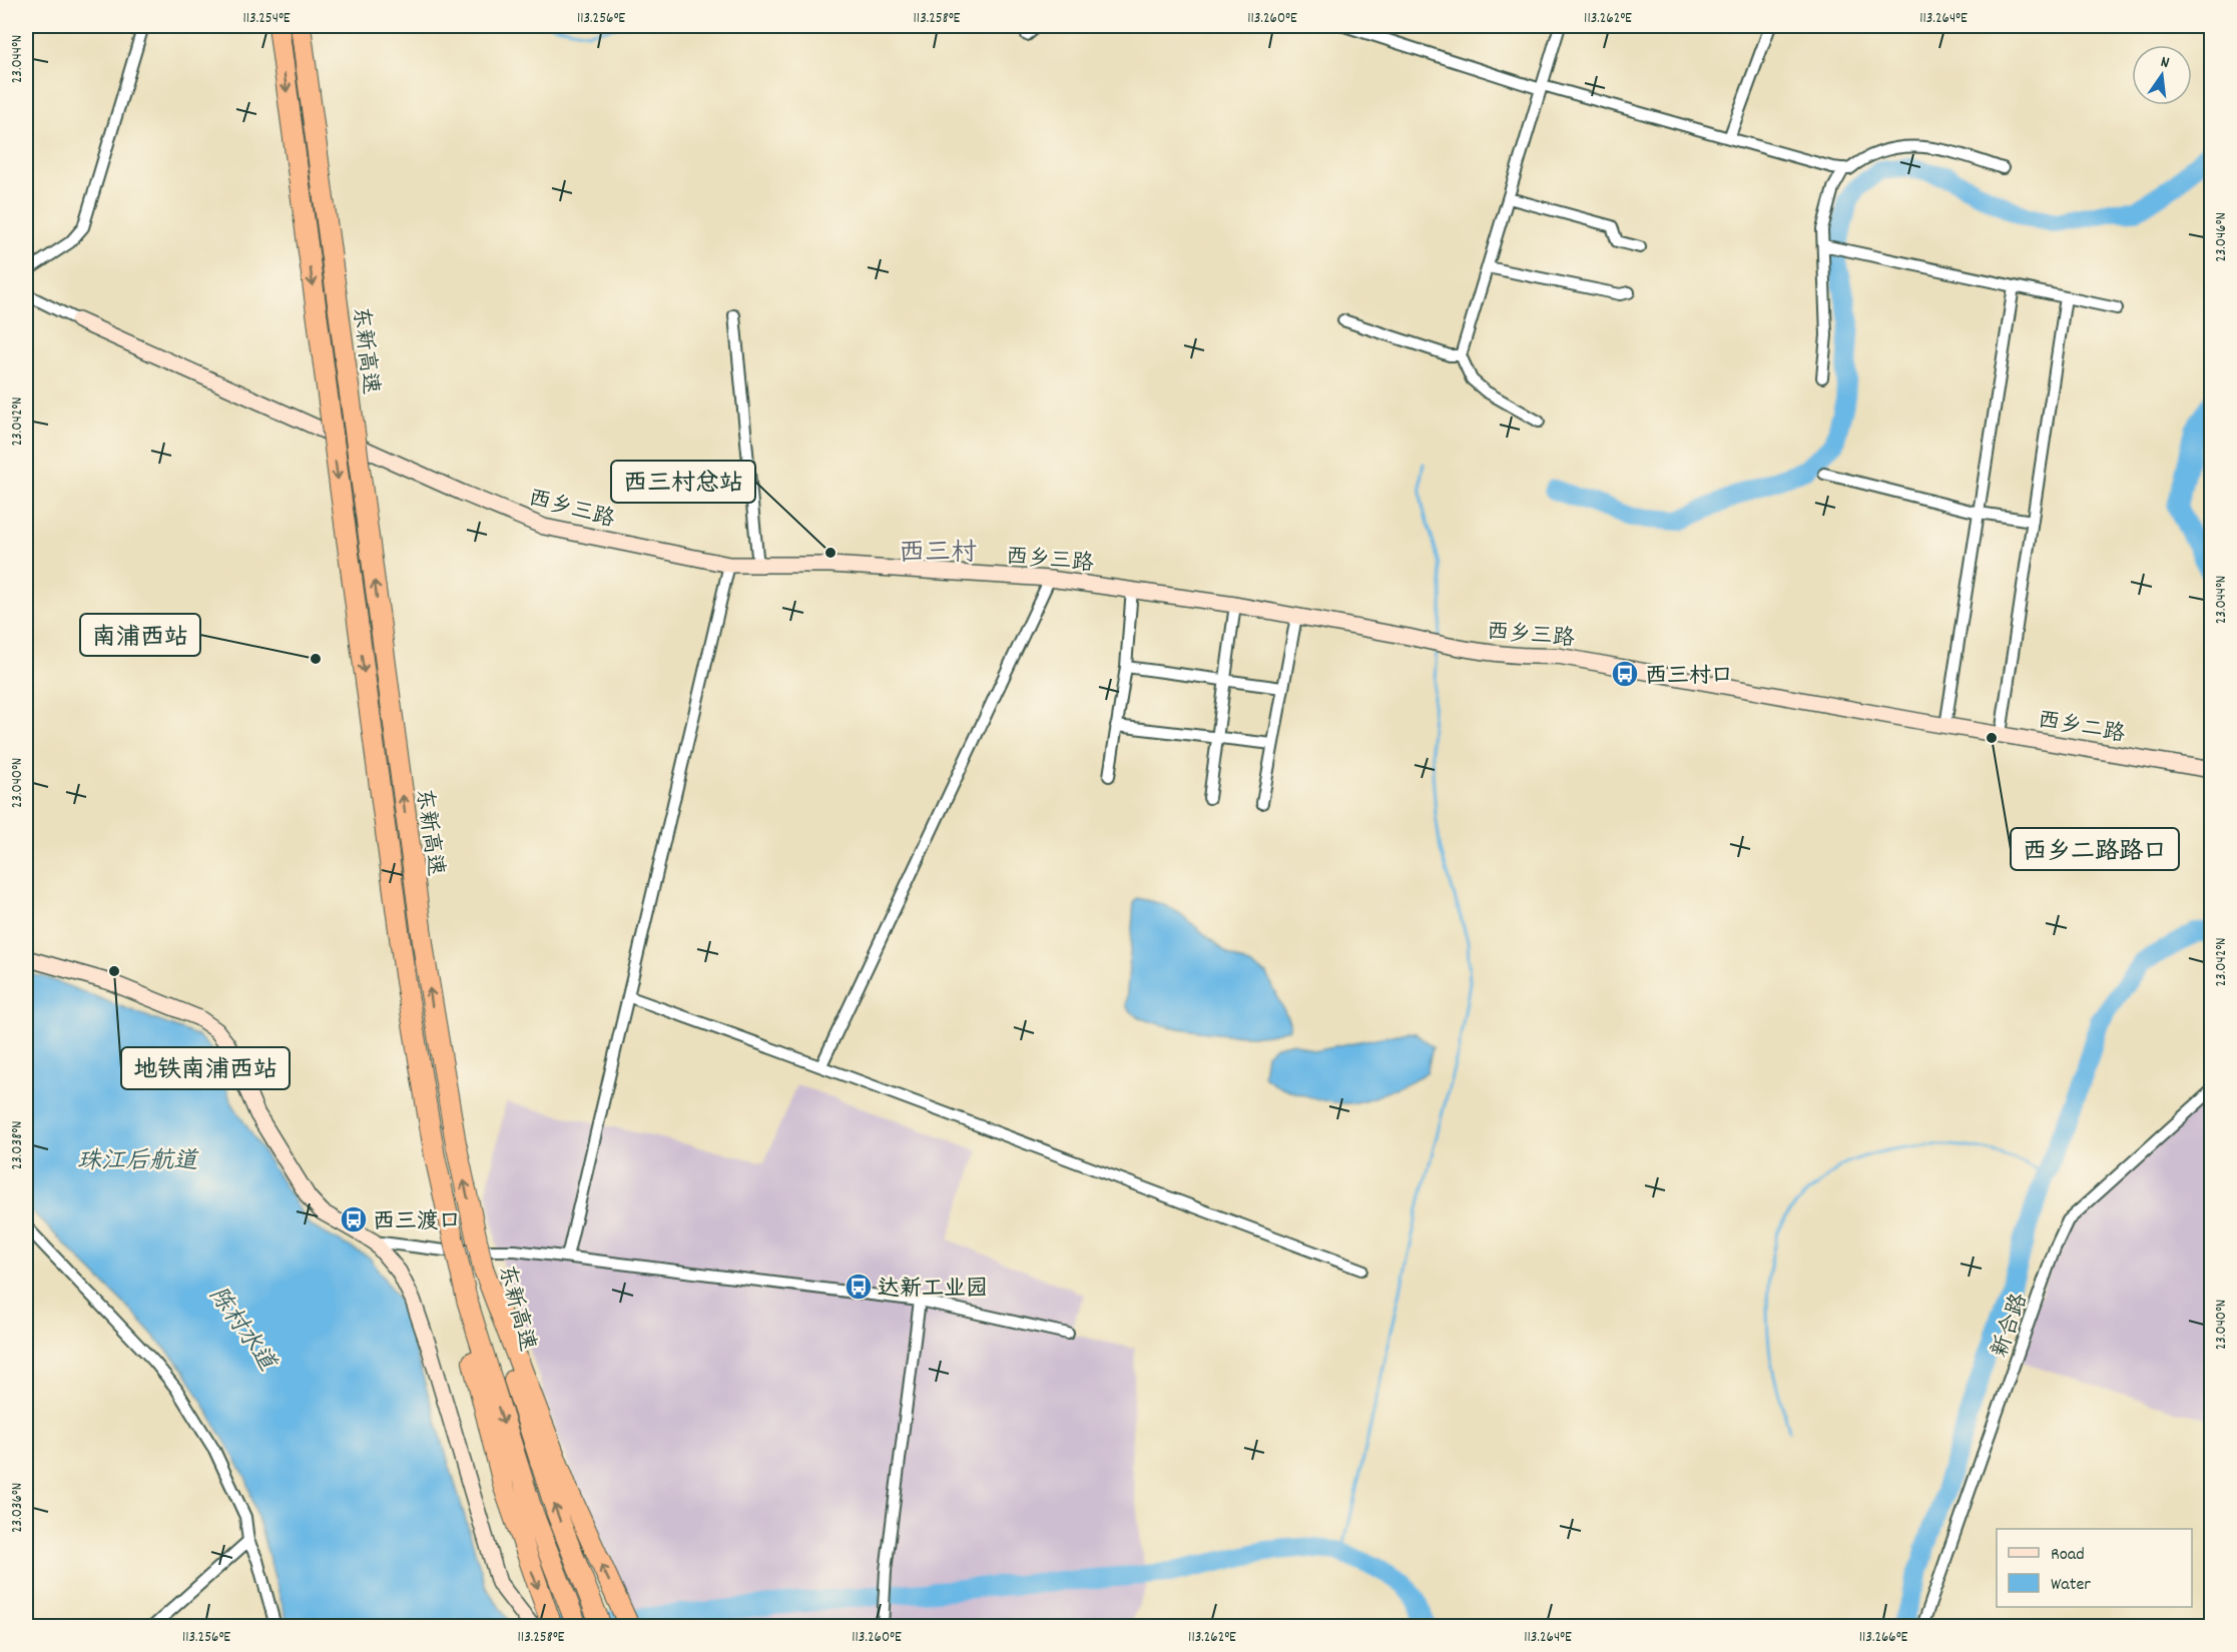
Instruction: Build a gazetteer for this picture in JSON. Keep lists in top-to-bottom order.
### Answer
{
  "streets": {
    "highway": ["东新高速"],
    "street": ["西乡三路", "西乡二路", "新合路"]
  },
  "crossings": [
    ["西乡三路", "西乡二路"]
  ],
  "districts": ["西三村"],
  "water": ["珠江后航道", "陈村水道"],
  "places": {
    "other": [
      "西三村总站",
      "南浦西站",
      "西乡二路路口",
      "地铁南浦西站"
    ],
    "bus stop": ["西三村口", "西三渡口", "达新工业园"]
  },
  "legend": ["Road", "Water"],
  "north": "top",
  "coordinates": [
    "113.254°E",
    "113.256°E",
    "113.258°E",
    "113.260°E",
    "113.262°E",
    "113.264°E",
    "23.044°N",
    "23.046°N",
    "23.042°N",
    "23.040°N",
    "23.038°N",
    "23.036°N",
    "113.266°E"
  ]
}
